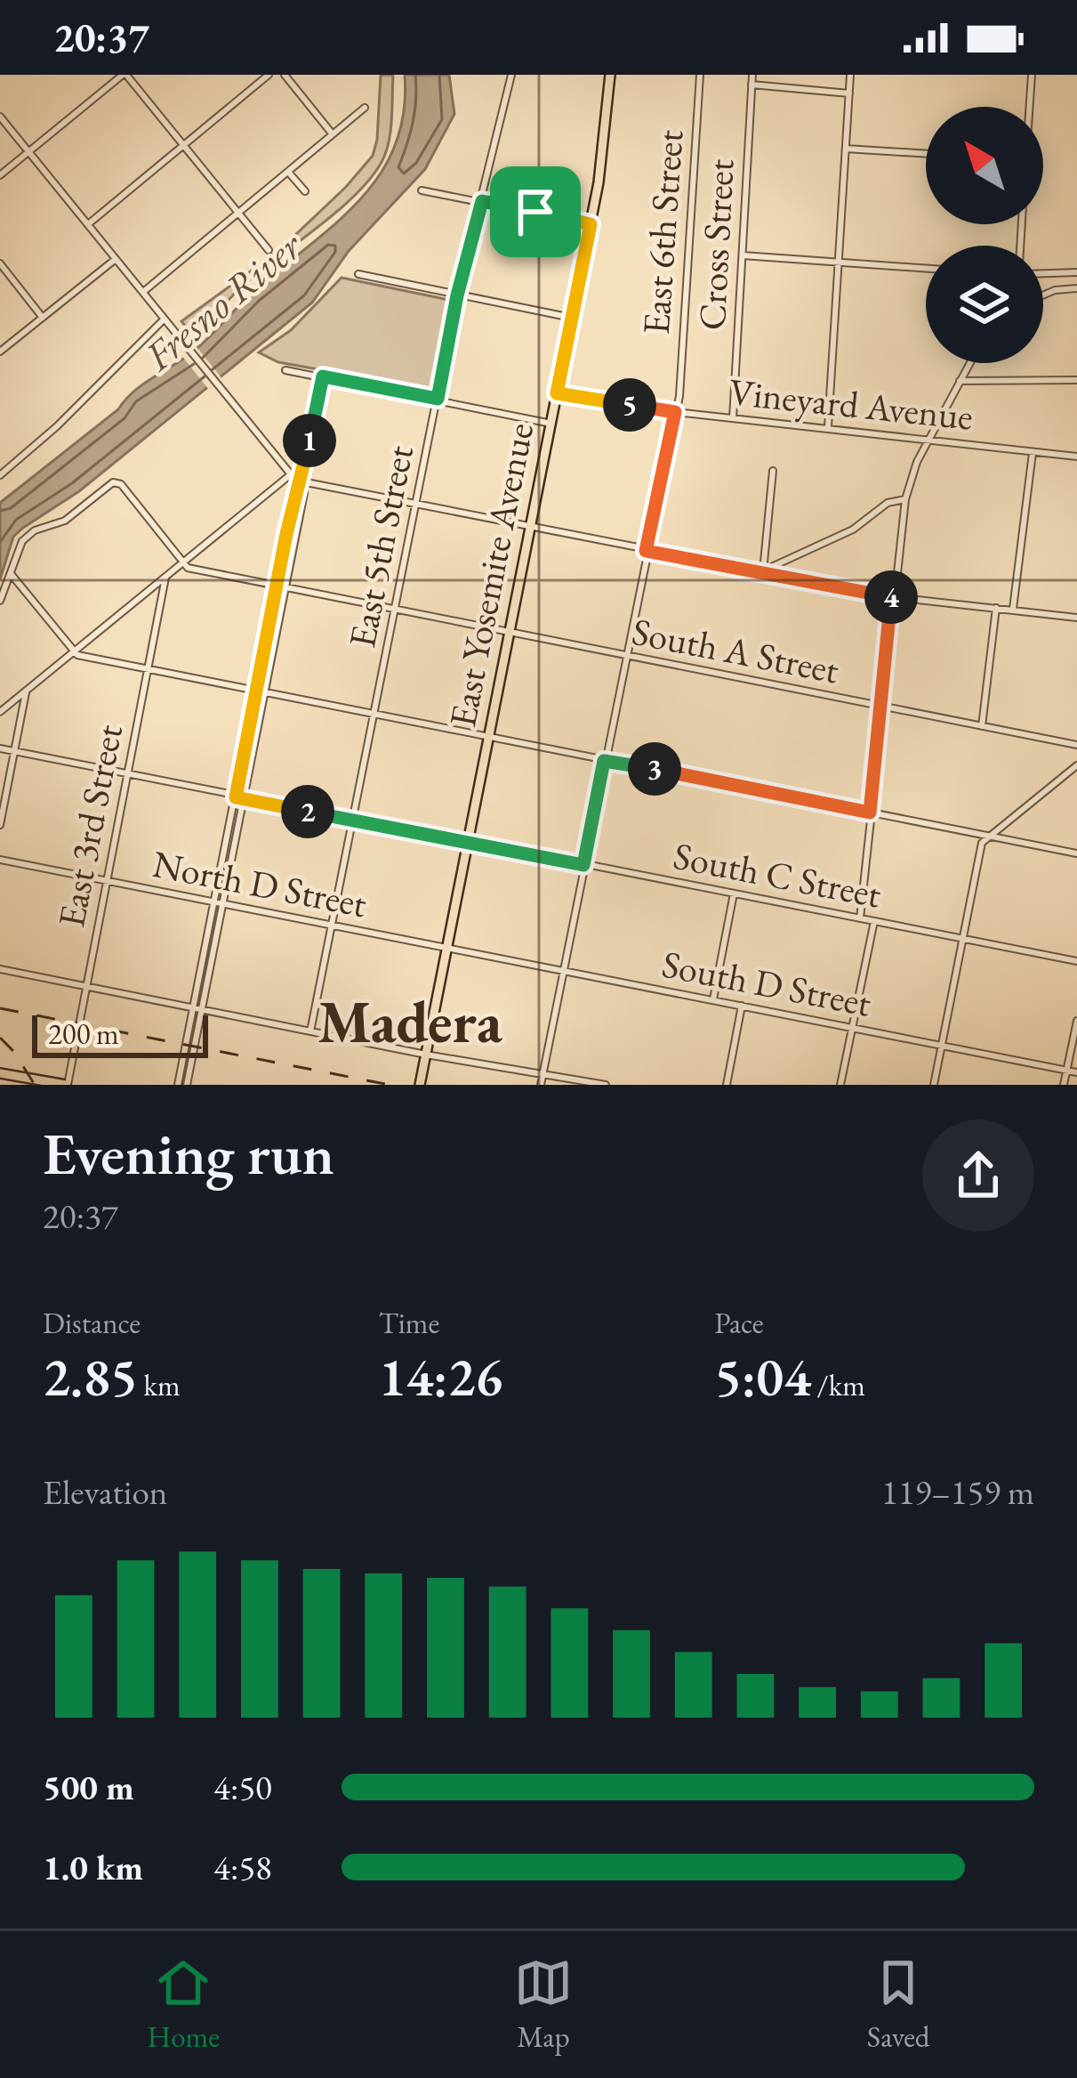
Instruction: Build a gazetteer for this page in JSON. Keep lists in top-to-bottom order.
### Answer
{
  "streets": {
    "main road": ["East Yosemite Avenue"],
    "street": [
      "East 6th Street",
      "Cross Street",
      "Vineyard Avenue",
      "East 5th Street",
      "South A Street",
      "East 3rd Street",
      "South C Street",
      "North D Street",
      "South D Street"
    ]
  },
  "crossings": [
    ["East 6th Street", "Vineyard Avenue"],
    ["East 6th Street", "South A Street"],
    ["East 6th Street", "South C Street"],
    ["East 6th Street", "South D Street"],
    ["Cross Street", "Vineyard Avenue"],
    ["Vineyard Avenue", "East Yosemite Avenue"],
    ["East 5th Street", "South A Street"],
    ["East 5th Street", "South C Street"],
    ["East 5th Street", "North D Street"],
    ["East Yosemite Avenue", "South A Street"],
    ["East Yosemite Avenue", "South C Street"],
    ["East Yosemite Avenue", "North D Street"],
    ["East Yosemite Avenue", "South D Street"],
    ["East 3rd Street", "South C Street"],
    ["East 3rd Street", "North D Street"],
    ["North D Street", "South D Street"]
  ],
  "districts": ["Madera"],
  "water": ["Fresno River"],
  "scale_bar": "200 m",
  "north": "top left",
  "page": {
    "status": "20:37",
    "pins": [
      "5",
      "1",
      "4",
      "3",
      "2"
    ],
    "scale": "200 m",
    "heading": ["Evening run", "20:37"],
    "stats": [
      ["Distance", "2.85 km"],
      ["Time", "14:26"],
      ["Pace", "5:04 /km"]
    ],
    "chart": ["Elevation", "119–159 m"],
    "list": [
      {
        "name": "500 m",
        "note": "4:50"
      },
      {
        "name": "1.0 km",
        "note": "4:58"
      }
    ],
    "tabs": ["Home", "Map", "Saved"]
  }
}
